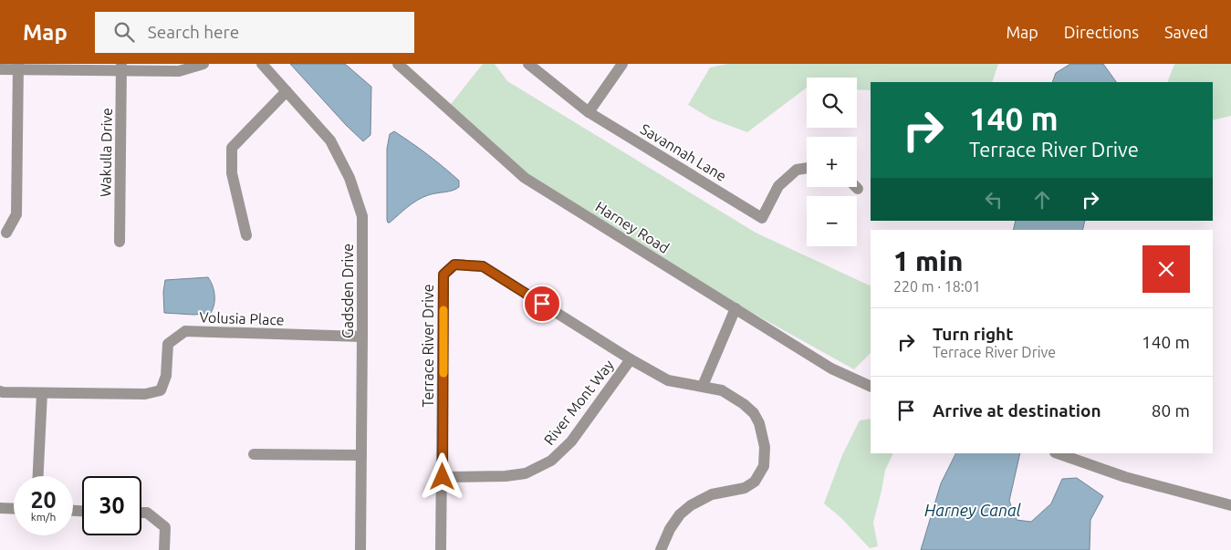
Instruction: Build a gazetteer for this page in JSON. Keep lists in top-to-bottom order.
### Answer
{
  "streets": {
    "street": [
      "Wakulla Drive",
      "Savannah Lane",
      "Harney Road",
      "Gadsden Drive",
      "Volusia Place",
      "Terrace River Drive",
      "River Mont Way"
    ]
  },
  "crossings": [
    ["Gadsden Drive", "Volusia Place"],
    ["Terrace River Drive", "River Mont Way"]
  ],
  "water": ["Harney Canal"],
  "page": {
    "header": "Map",
    "search": "Search here",
    "nav": ["Map", "Directions", "Saved"],
    "map_buttons": ["+", "−"],
    "turn": ["140 m", "Terrace River Drive"],
    "heading": ["1 min", "220 m · 18:01"],
    "list": [
      {
        "name": "Turn right",
        "note": "Terrace River Drive",
        "value": "140 m"
      },
      {
        "name": "Arrive at destination",
        "value": "80 m"
      }
    ],
    "speed": "20 km/h",
    "limit": "30"
  }
}
